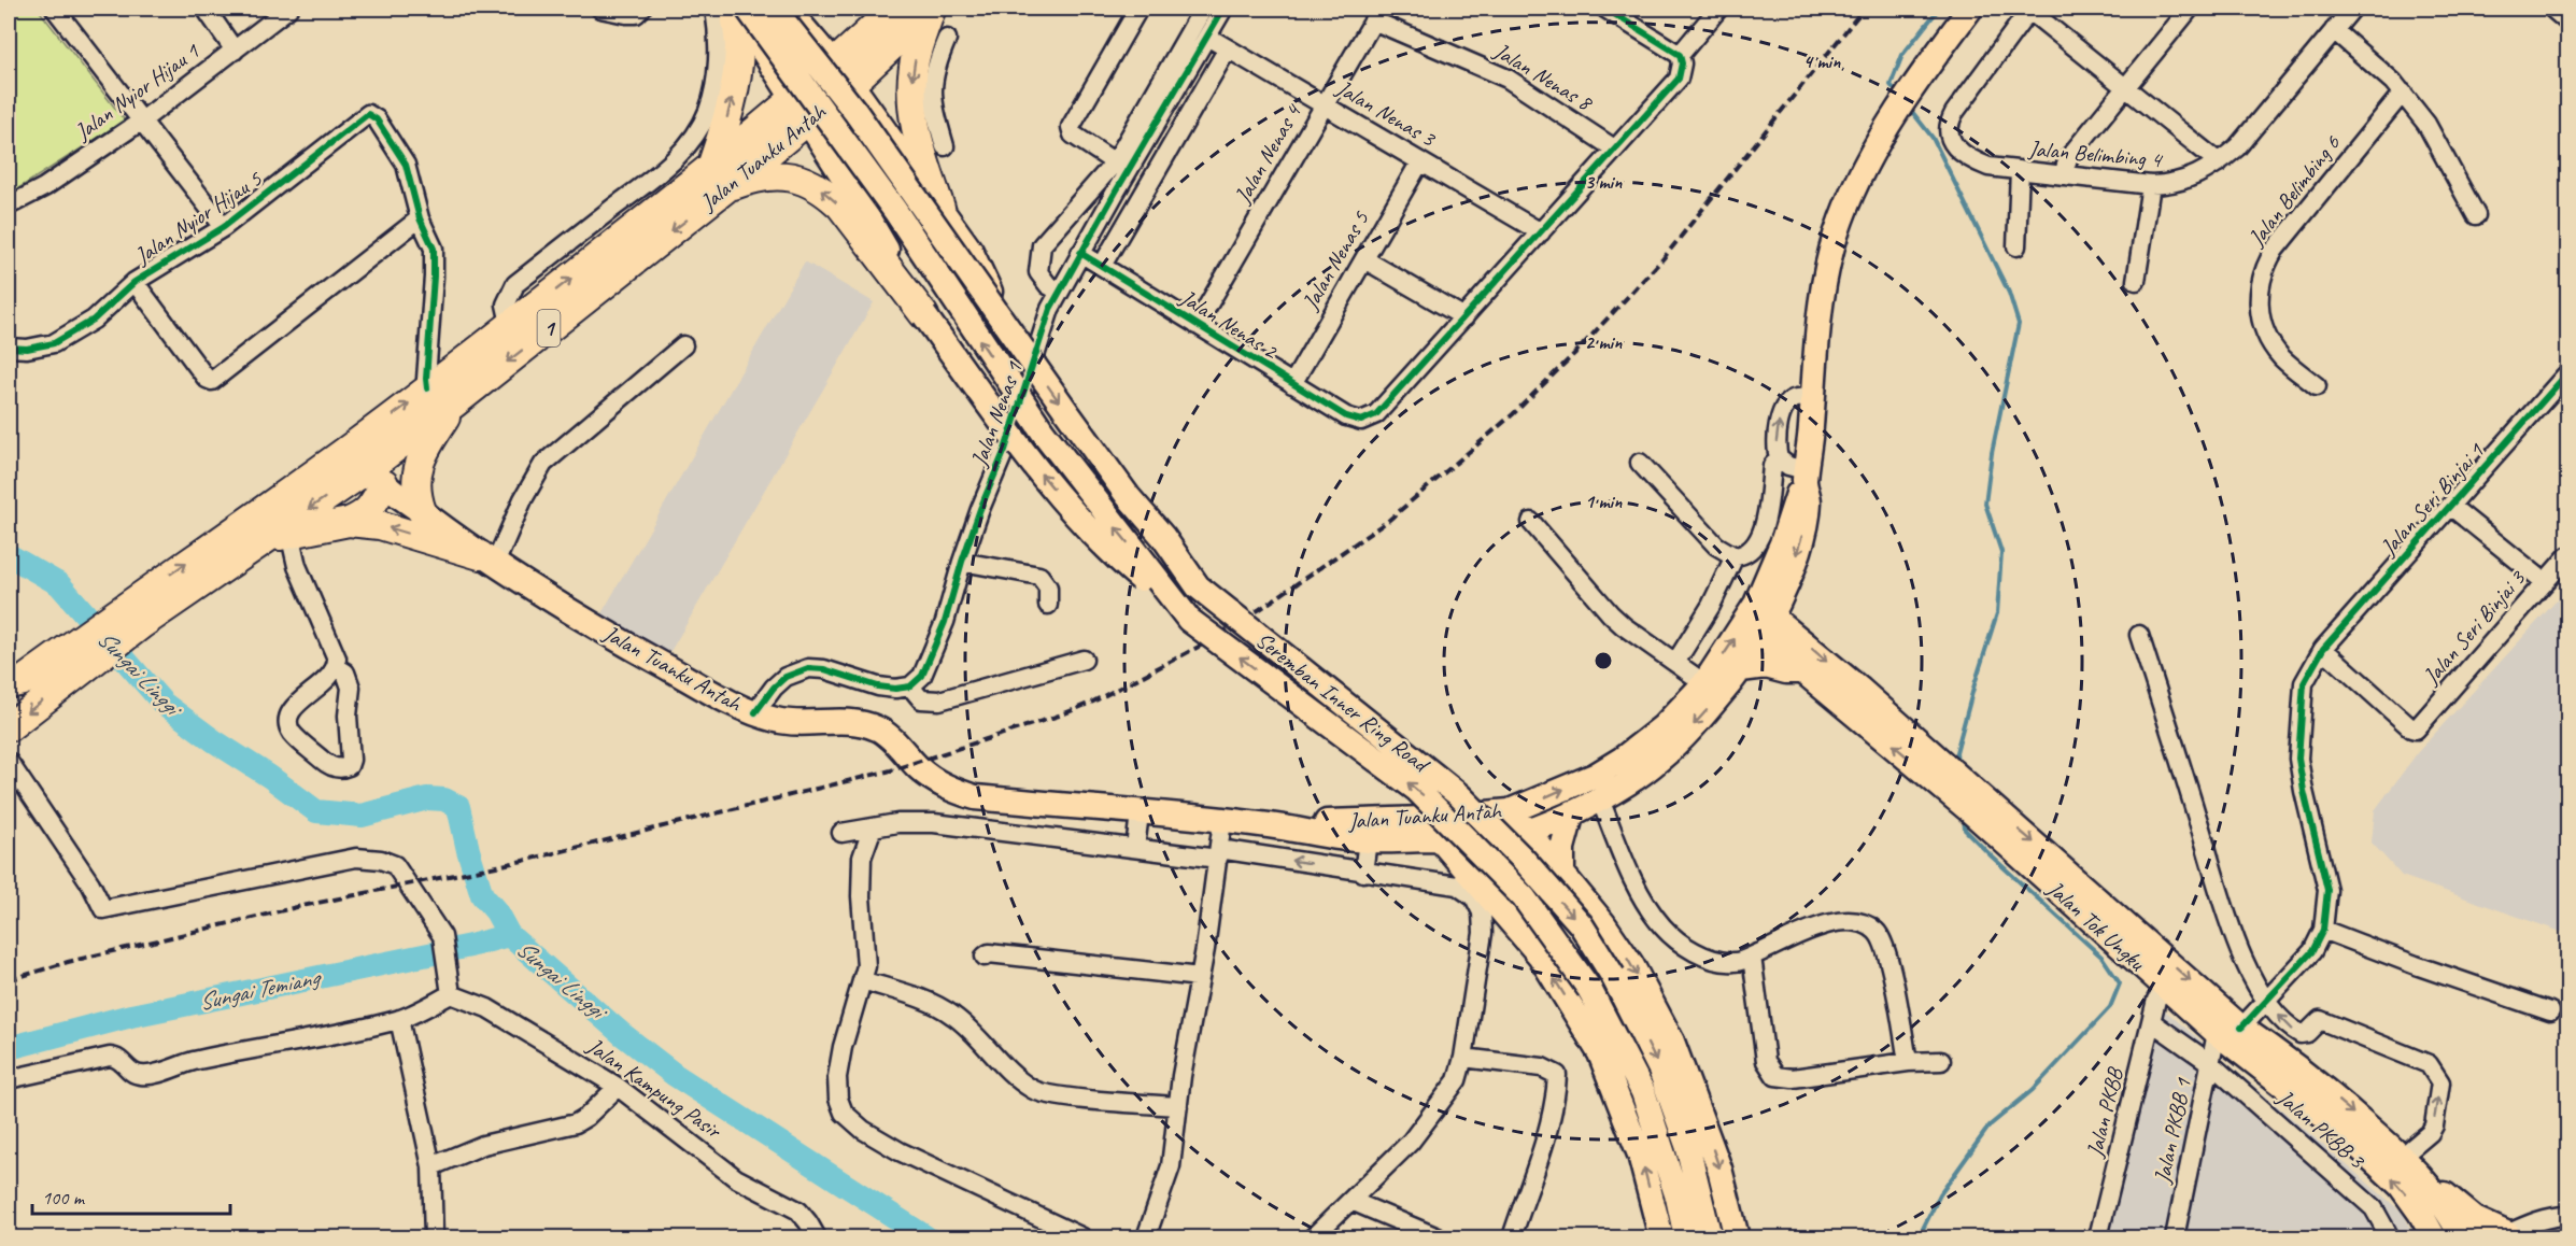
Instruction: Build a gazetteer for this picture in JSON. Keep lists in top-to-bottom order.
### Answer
{
  "streets": {
    "highway": ["Jalan Tuanku Antah", "1"],
    "main road": ["Seremban Inner Ring Road", "Jalan Tok Ungku"],
    "street": [
      "Jalan Nenas 8",
      "Jalan Nyior Hijau 1",
      "Jalan Nenas 3",
      "Jalan Nenas 4",
      "Jalan Belimbing 4",
      "Jalan Belimbing 6",
      "Jalan Nyior Hijau 5",
      "Jalan Nenas 5",
      "Jalan Nenas 2",
      "Jalan Nenas 1",
      "Jalan Seri Binjai 1",
      "Jalan Seri Binjai 3",
      "Jalan Kampung Pasir",
      "Jalan PKBB",
      "Jalan PKBB 3",
      "Jalan PKBB 1"
    ]
  },
  "crossings": [
    ["Jalan Nenas 8", "Jalan Nenas 4"],
    ["Jalan Nenas 3", "Jalan Nenas 4"],
    ["Jalan Nenas 3", "Jalan Nenas 5"],
    ["Jalan Nenas 3", "Jalan Nenas 1"],
    ["Jalan Nenas 4", "Jalan Nenas 2"],
    ["Jalan Tuanku Antah", "1"],
    ["Jalan Nenas 5", "Jalan Nenas 2"],
    ["Jalan Nenas 2", "Jalan Nenas 1"],
    ["Jalan Seri Binjai 1", "Jalan Seri Binjai 3"],
    ["Jalan Tok Ungku", "Jalan PKBB"],
    ["Jalan Tok Ungku", "Jalan PKBB 1"],
    ["Jalan PKBB", "Jalan PKBB 3"],
    ["Jalan PKBB 3", "Jalan PKBB 1"]
  ],
  "water": ["Sungai Linggi", "Sungai Temiang"],
  "scale_bar": "100 m",
  "rings": [
    "4 min",
    "3 min",
    "2 min",
    "1 min"
  ]
}
